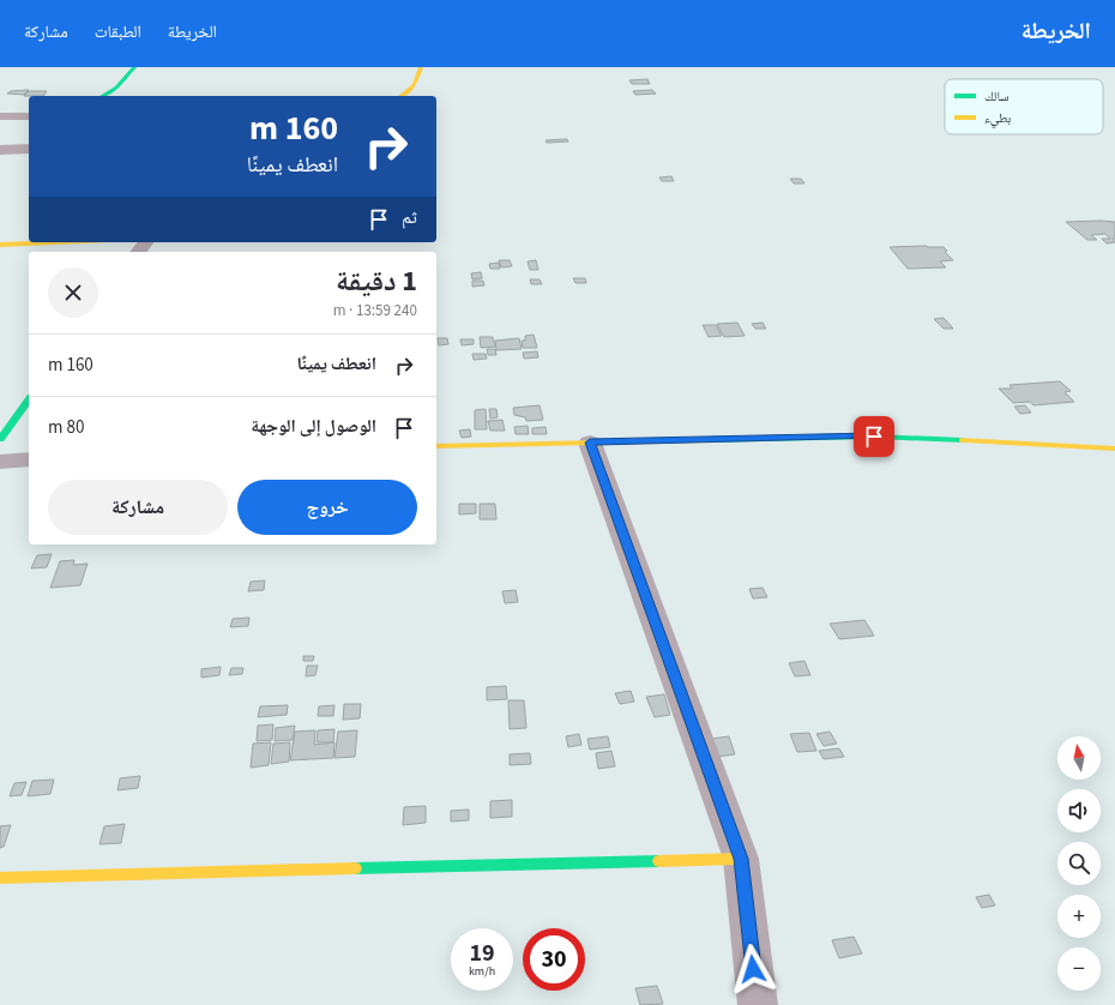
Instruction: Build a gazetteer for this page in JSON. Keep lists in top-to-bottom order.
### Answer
{
  "legend": ["سالك", "بطيء"],
  "north": "top",
  "page": {
    "header": "الخريطة",
    "nav": ["الخريطة", "الطبقات", "مشاركة"],
    "turn": ["160 m", "انعطف يمينًا"],
    "then": "ثم",
    "heading": ["1 دقيقة", "240 m · 13:59"],
    "list": [
      {
        "name": "انعطف يمينًا",
        "value": "160 m"
      },
      {
        "name": "الوصول إلى الوجهة",
        "value": "80 m"
      }
    ],
    "buttons": ["خروج", "مشاركة"],
    "map_buttons": ["+", "−"],
    "speed": "19 km/h",
    "limit": "30"
  }
}
